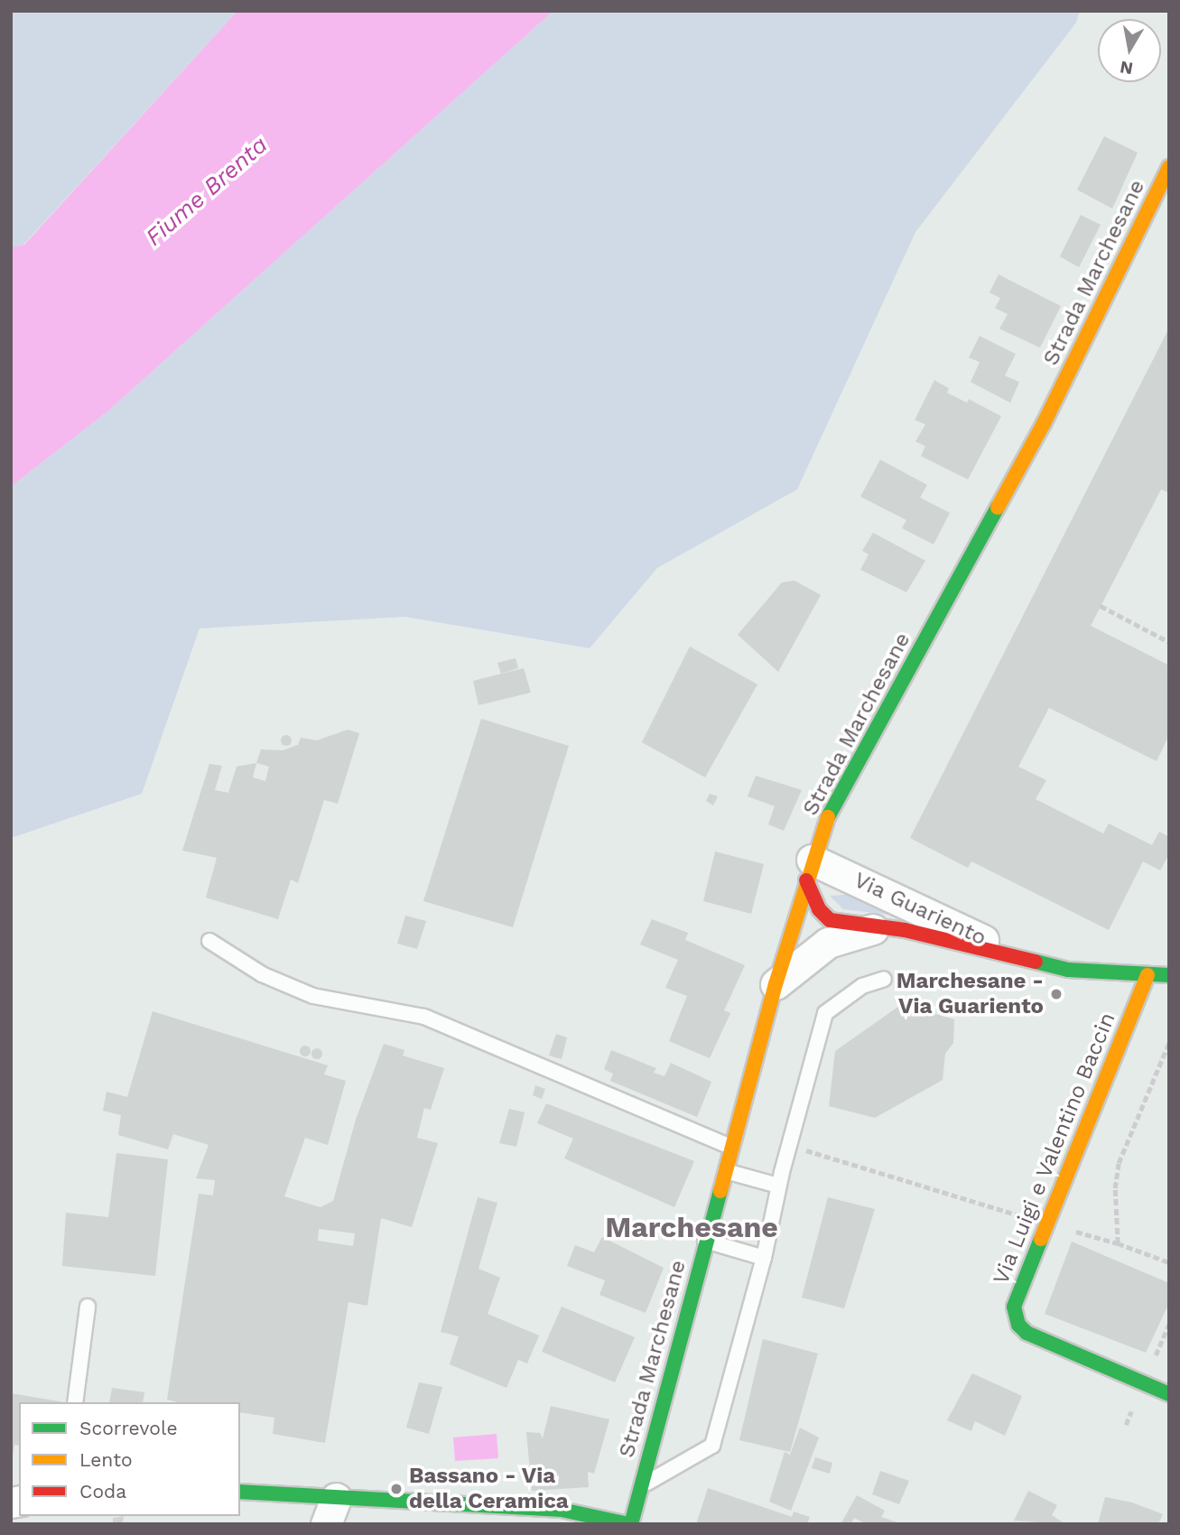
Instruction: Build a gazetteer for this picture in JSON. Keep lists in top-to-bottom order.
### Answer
{
  "streets": {
    "main road": ["Strada Marchesane", "Via Guariento", "Via Luigi e Valentino Baccin"]
  },
  "crossings": [
    ["Strada Marchesane", "Via Guariento"],
    ["Via Guariento", "Via Luigi e Valentino Baccin"]
  ],
  "districts": ["Marchesane"],
  "water": ["Fiume Brenta"],
  "places": ["Marchesane - Via Guariento", "Bassano - Via della Ceramica"],
  "legend": ["Scorrevole", "Lento", "Coda"],
  "north": "bottom"
}
